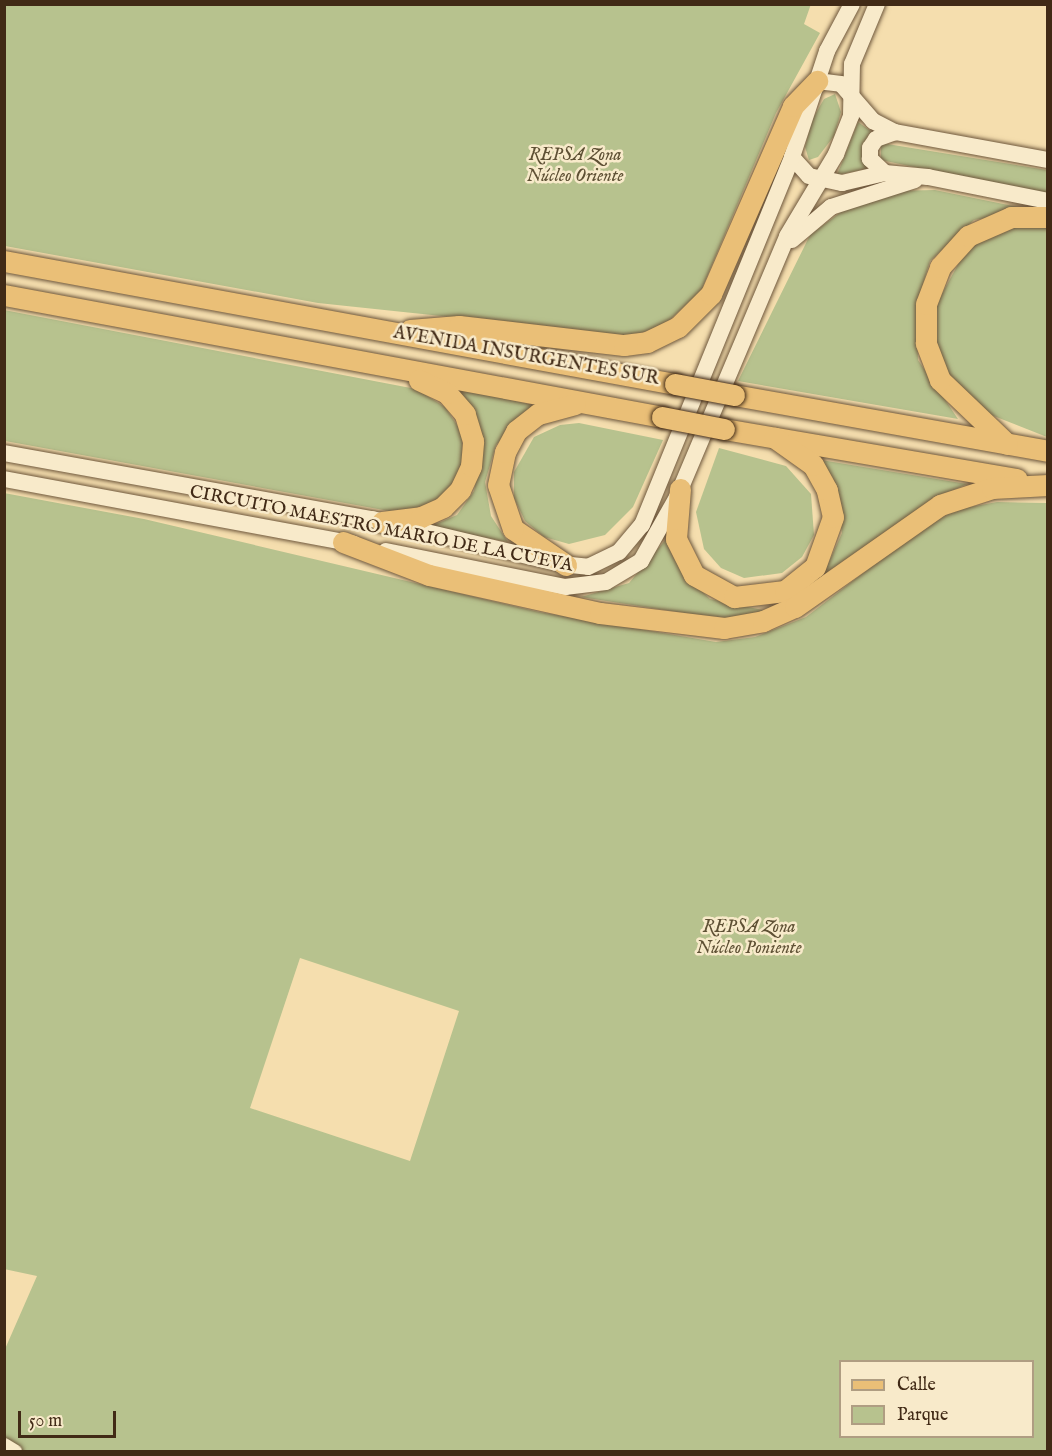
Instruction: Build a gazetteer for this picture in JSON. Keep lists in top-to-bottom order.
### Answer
{
  "streets": {
    "main road": ["AVENIDA INSURGENTES SUR"],
    "street": ["CIRCUITO MAESTRO MARIO DE LA CUEVA"]
  },
  "parks": ["REPSA Zona Núcleo Oriente", "REPSA Zona Núcleo Poniente"],
  "legend": ["Calle", "Parque"],
  "scale_bar": "50 m"
}
